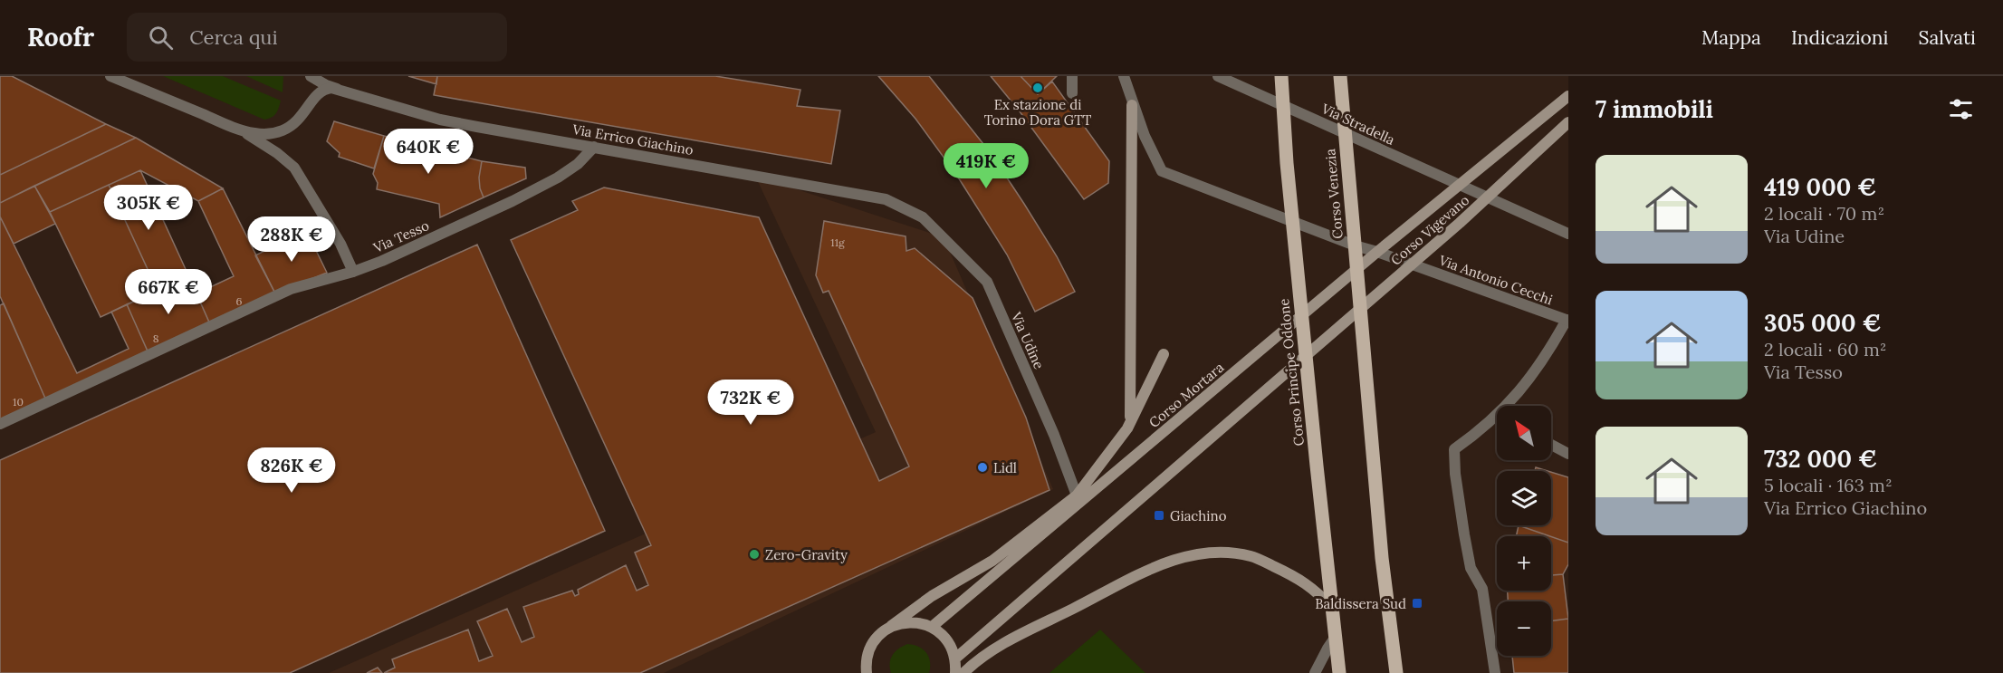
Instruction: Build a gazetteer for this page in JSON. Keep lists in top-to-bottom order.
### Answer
{
  "streets": {
    "main road": [
      "Corso Venezia",
      "Corso Vigevano",
      "Corso Principe Oddone",
      "Corso Mortara"
    ],
    "street": [
      "Via Stradella",
      "Via Errico Giachino",
      "Via Tesso",
      "Via Antonio Cecchi",
      "Via Udine"
    ]
  },
  "crossings": [
    ["Via Stradella", "Corso Venezia"],
    ["Via Stradella", "Corso Vigevano"],
    ["Via Stradella", "Corso Principe Oddone"],
    ["Via Stradella", "Corso Mortara"],
    ["Via Errico Giachino", "Via Tesso"],
    ["Via Errico Giachino", "Via Udine"],
    ["Corso Venezia", "Corso Vigevano"],
    ["Corso Venezia", "Via Antonio Cecchi"],
    ["Corso Venezia", "Corso Mortara"],
    ["Corso Vigevano", "Via Antonio Cecchi"],
    ["Corso Vigevano", "Corso Principe Oddone"],
    ["Corso Vigevano", "Corso Mortara"],
    ["Via Antonio Cecchi", "Corso Principe Oddone"],
    ["Via Antonio Cecchi", "Corso Mortara"],
    ["Corso Principe Oddone", "Corso Mortara"]
  ],
  "places": {
    "other": ["Ex stazione di Torino Dora GTT", "Lidl", "Zero-Gravity"],
    "transit": ["Giachino", "Baldissera Sud"]
  },
  "house_numbers": [
    "11g",
    "6",
    "8",
    "10"
  ],
  "north": "top left",
  "page": {
    "header": "Roofr",
    "search": "Cerca qui",
    "nav": ["Mappa", "Indicazioni", "Salvati"],
    "heading": "7 immobili",
    "price": [
      "640K €",
      "419K €",
      "305K €",
      "288K €",
      "667K €",
      "732K €",
      "826K €"
    ],
    "list": [
      {
        "name": "419 000 €",
        "note": "2 locali · 70 m² · Via Udine"
      },
      {
        "name": "305 000 €",
        "note": "2 locali · 60 m² · Via Tesso"
      },
      {
        "name": "732 000 €",
        "note": "5 locali · 163 m² · Via Errico Giachino"
      }
    ],
    "map_buttons": ["+", "−"]
  }
}
